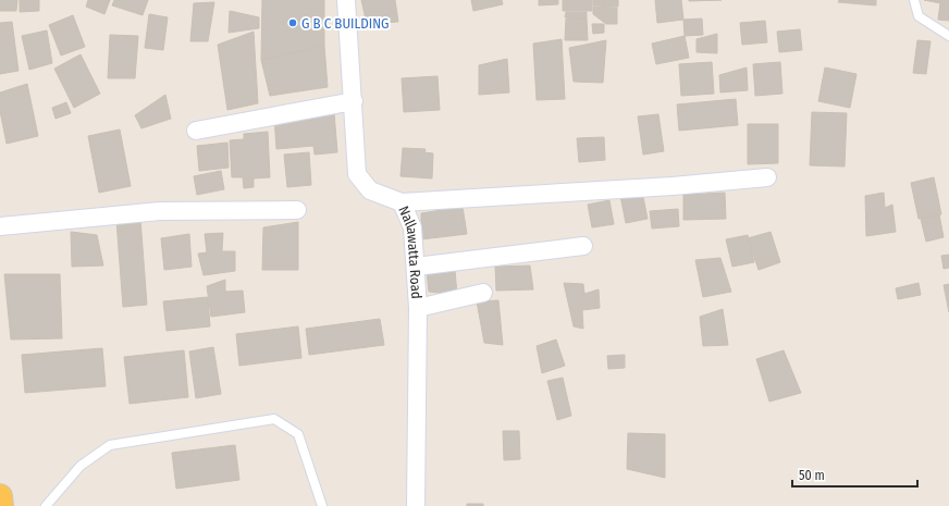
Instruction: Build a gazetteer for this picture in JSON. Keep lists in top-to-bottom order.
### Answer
{
  "streets": {
    "street": ["Nallawatta Road"]
  },
  "places": ["G B C BUILDING"],
  "scale_bar": "50 m"
}
